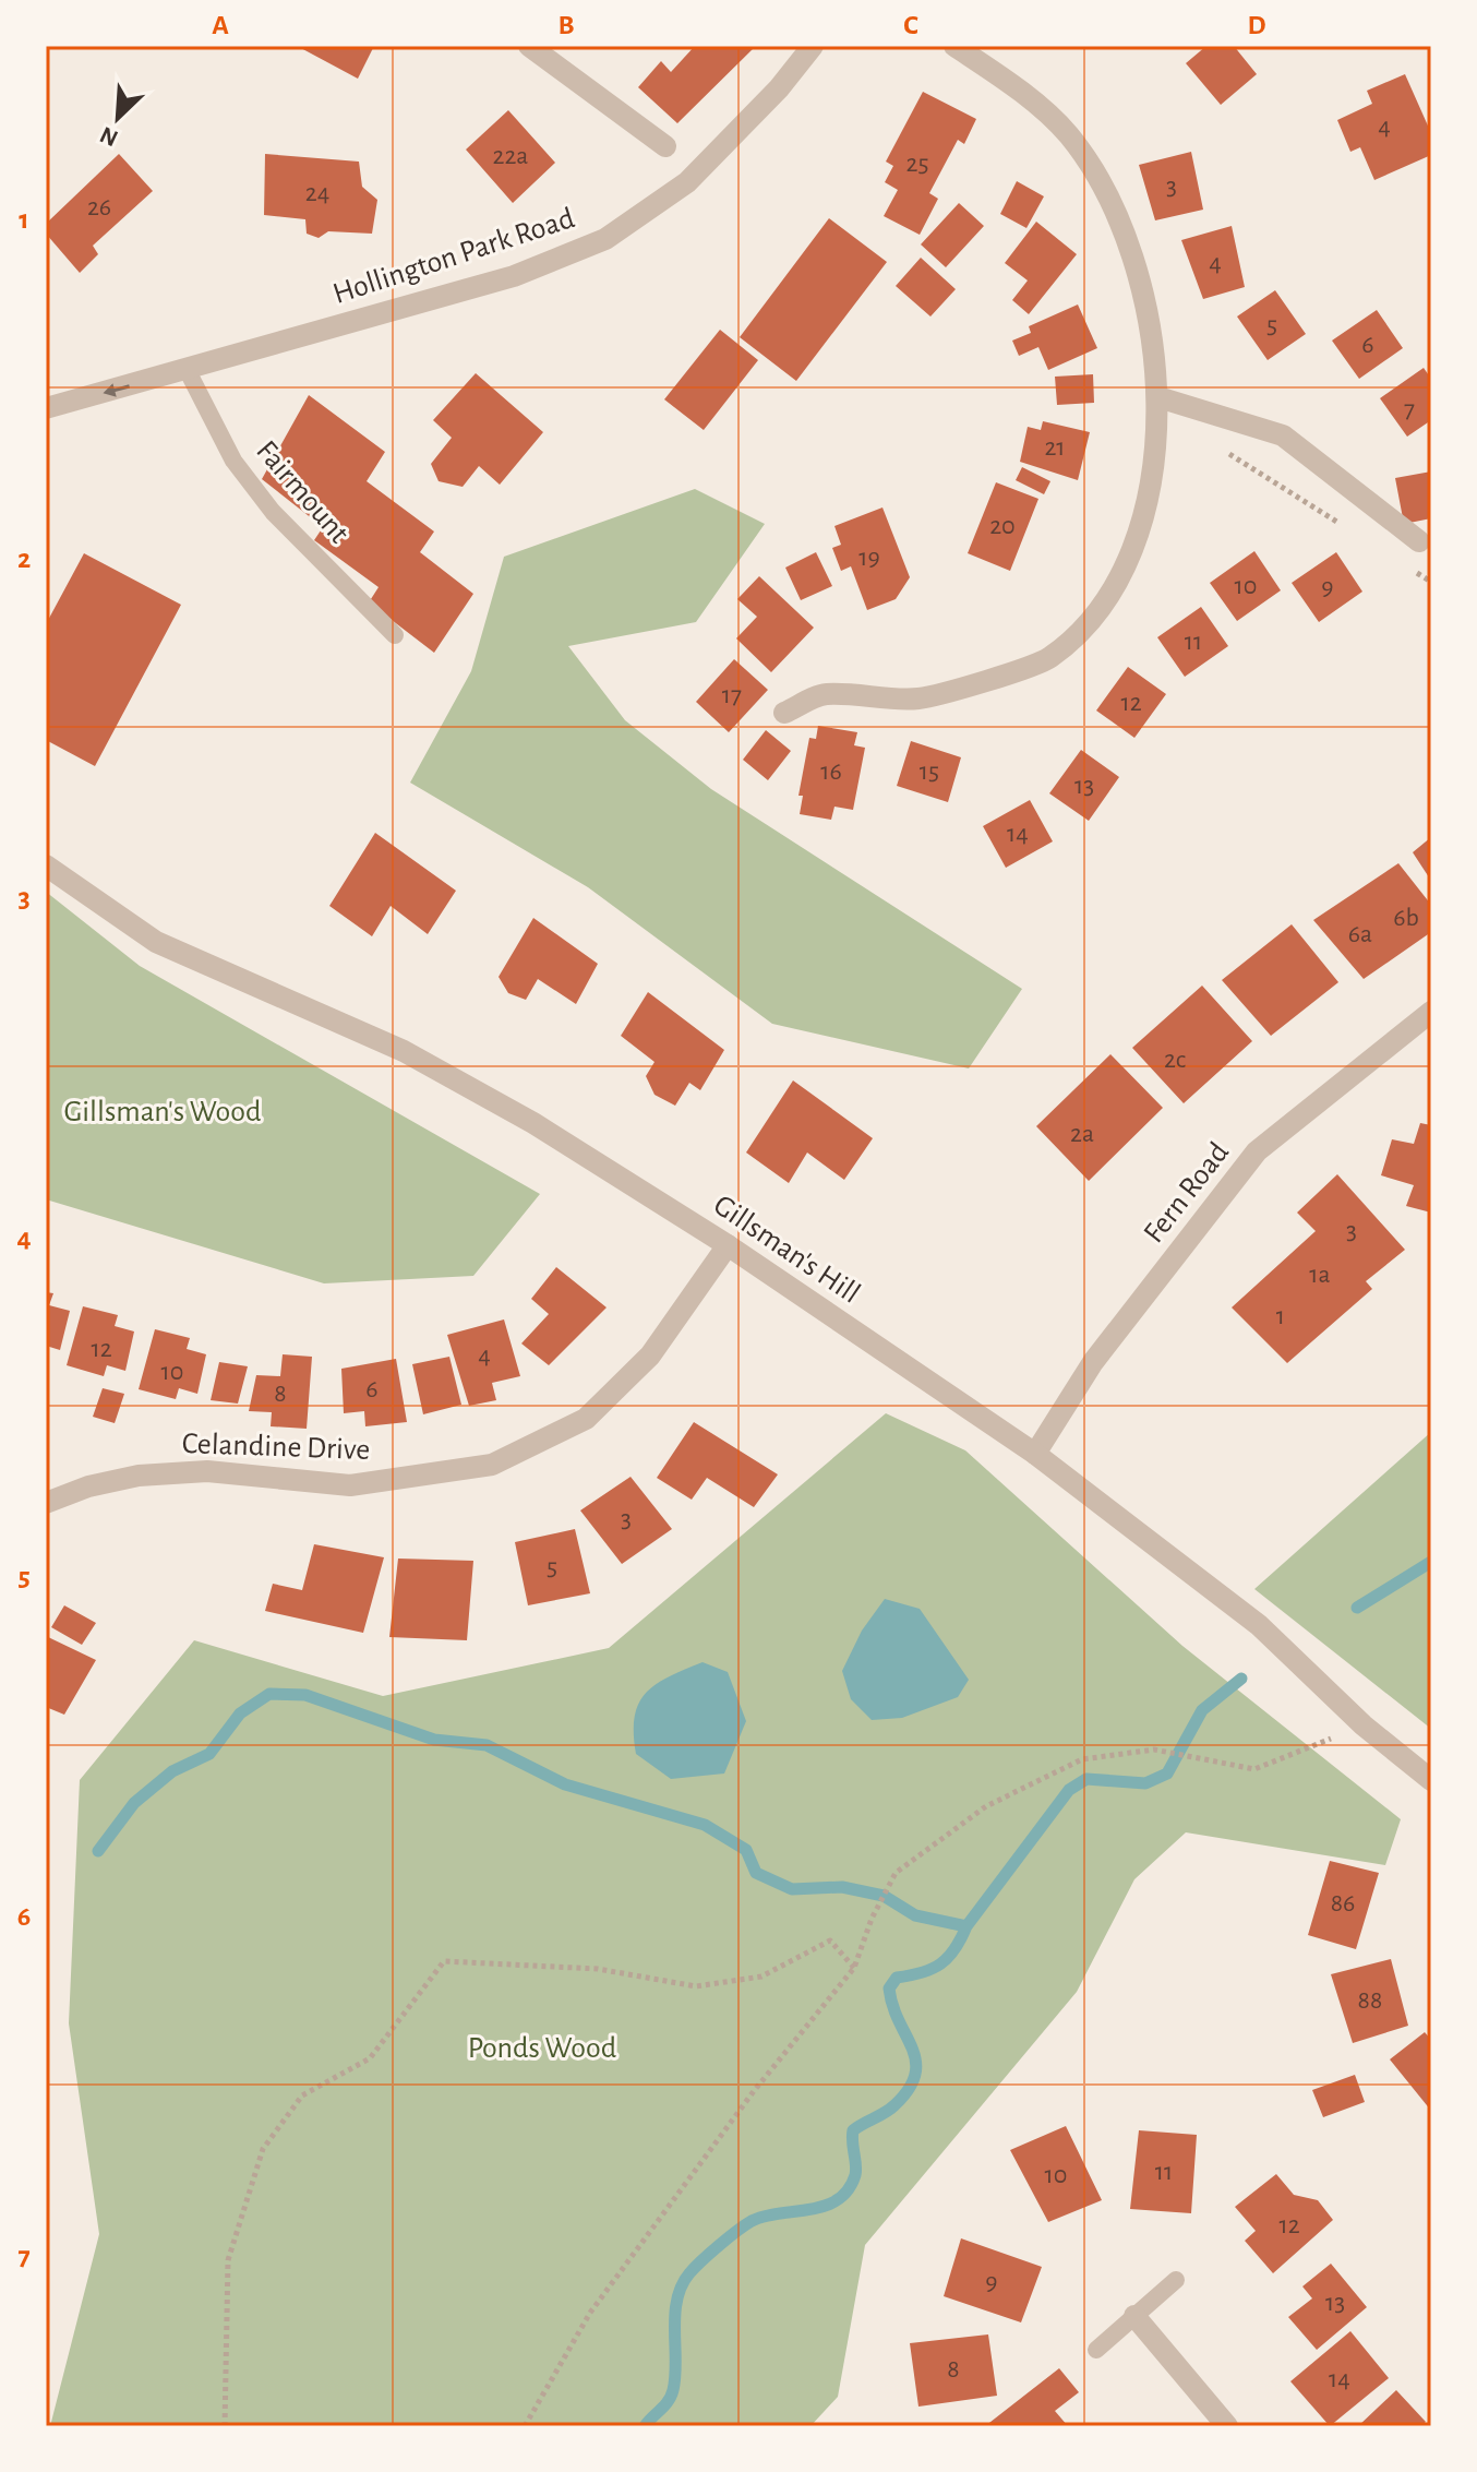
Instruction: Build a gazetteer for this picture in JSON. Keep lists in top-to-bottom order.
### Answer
{
  "streets": {
    "street": [
      "Hollington Park Road",
      "Fern Road",
      "Gillsman's Hill",
      "Celandine Drive"
    ],
    "lane": ["Fairmount"]
  },
  "crossings": [
    ["Hollington Park Road", "Fairmount"],
    ["Fern Road", "Gillsman's Hill"],
    ["Gillsman's Hill", "Celandine Drive"]
  ],
  "parks": ["Gillsman's Wood", "Ponds Wood"],
  "house_numbers": [
    "4",
    "22a",
    "25",
    "3",
    "24",
    "26",
    "4",
    "5",
    "6",
    "7",
    "21",
    "20",
    "19",
    "10",
    "9",
    "11",
    "17",
    "12",
    "16",
    "15",
    "13",
    "14",
    "6b",
    "6a",
    "2c",
    "2a",
    "3",
    "1a",
    "1",
    "12",
    "4",
    "10",
    "6",
    "8",
    "3",
    "5",
    "86",
    "88",
    "11",
    "10",
    "12",
    "9",
    "13",
    "8",
    "14"
  ],
  "north": "bottom left",
  "grid": {
    "columns": [
      "A",
      "B",
      "C",
      "D"
    ],
    "rows": [
      "1",
      "2",
      "3",
      "4",
      "5",
      "6",
      "7"
    ]
  }
}
